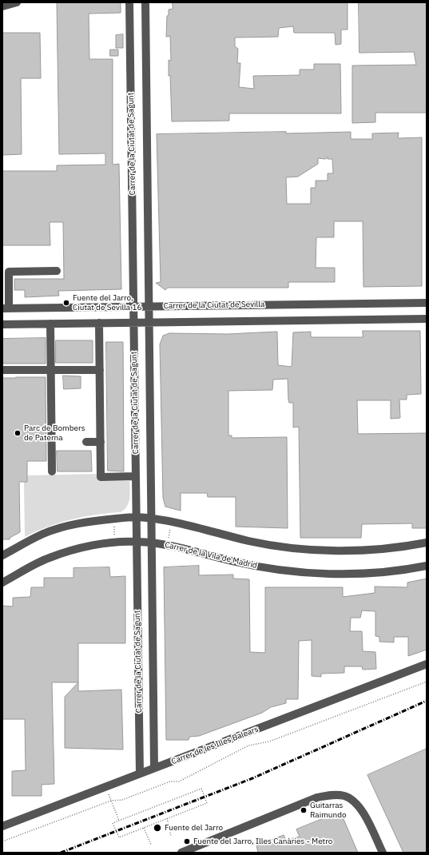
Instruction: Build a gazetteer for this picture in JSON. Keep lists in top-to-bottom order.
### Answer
{
  "streets": {
    "street": [
      "Carrer de la Ciutat de Sagunt",
      "Carrer de la Ciutat de Sevilla",
      "Carrer de la Vila de Madrid",
      "Carrer de les Illes Balears"
    ]
  },
  "crossings": [
    ["Carrer de la Ciutat de Sagunt", "Carrer de la Ciutat de Sevilla"],
    ["Carrer de la Ciutat de Sagunt", "Carrer de la Vila de Madrid"],
    ["Carrer de la Ciutat de Sagunt", "Carrer de les Illes Balears"]
  ],
  "places": [
    "Fuente del Jarro, Ciutat de Sevilla 16",
    "Parc de Bombers de Paterna",
    "Guitarras Raimundo",
    "Fuente del Jarro",
    "Fuente del Jarro, Illes Canàries - Metro"
  ]
}
